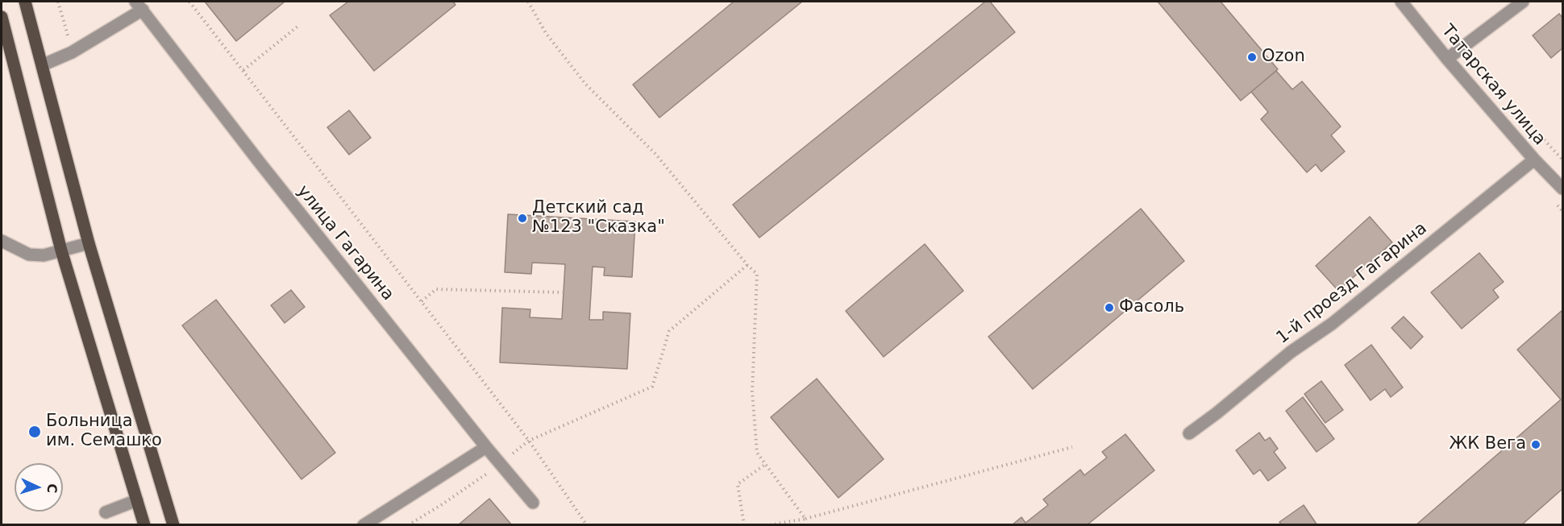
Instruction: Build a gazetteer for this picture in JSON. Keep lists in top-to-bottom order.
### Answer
{
  "streets": {
    "street": ["Татарская улица", "улица Гагарина", "1-й проезд Гагарина"]
  },
  "crossings": [
    ["Татарская улица", "1-й проезд Гагарина"]
  ],
  "places": [
    "Ozon",
    "Детский сад №123 \"Сказка\"",
    "Фасоль",
    "Больница им. Семашко",
    "ЖК Вега"
  ],
  "north": "right"
}
